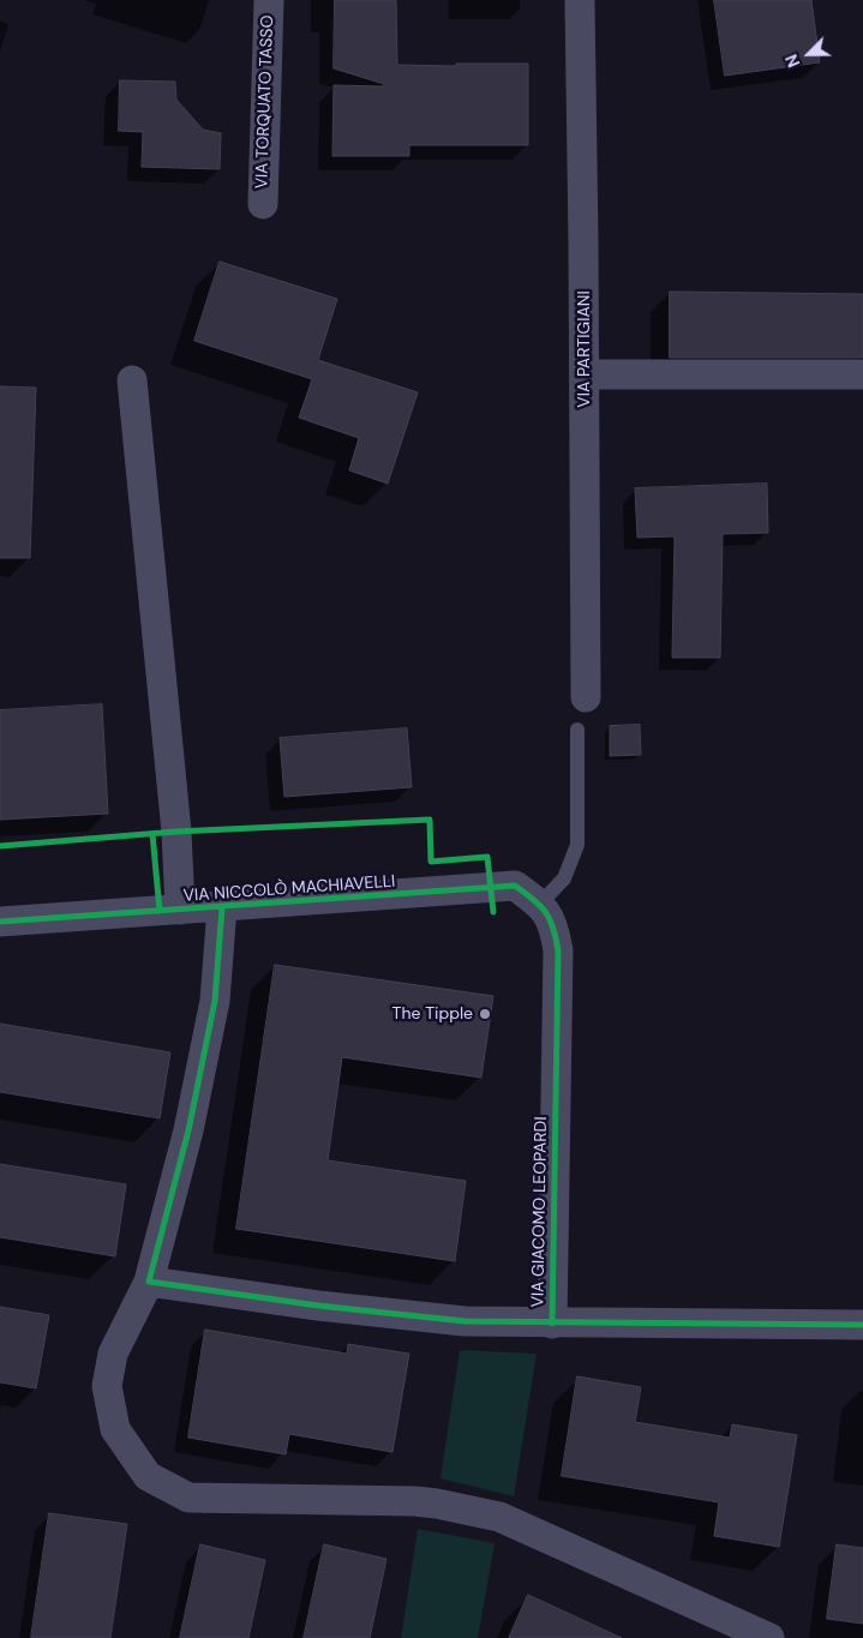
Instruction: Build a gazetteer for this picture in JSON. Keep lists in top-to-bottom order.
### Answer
{
  "streets": {
    "street": [
      "VIA TORQUATO TASSO",
      "VIA PARTIGIANI",
      "VIA NICCOLÒ MACHIAVELLI",
      "VIA GIACOMO LEOPARDI"
    ]
  },
  "crossings": [
    ["VIA NICCOLÒ MACHIAVELLI", "VIA GIACOMO LEOPARDI"]
  ],
  "places": ["The Tipple"],
  "north": "bottom left"
}
